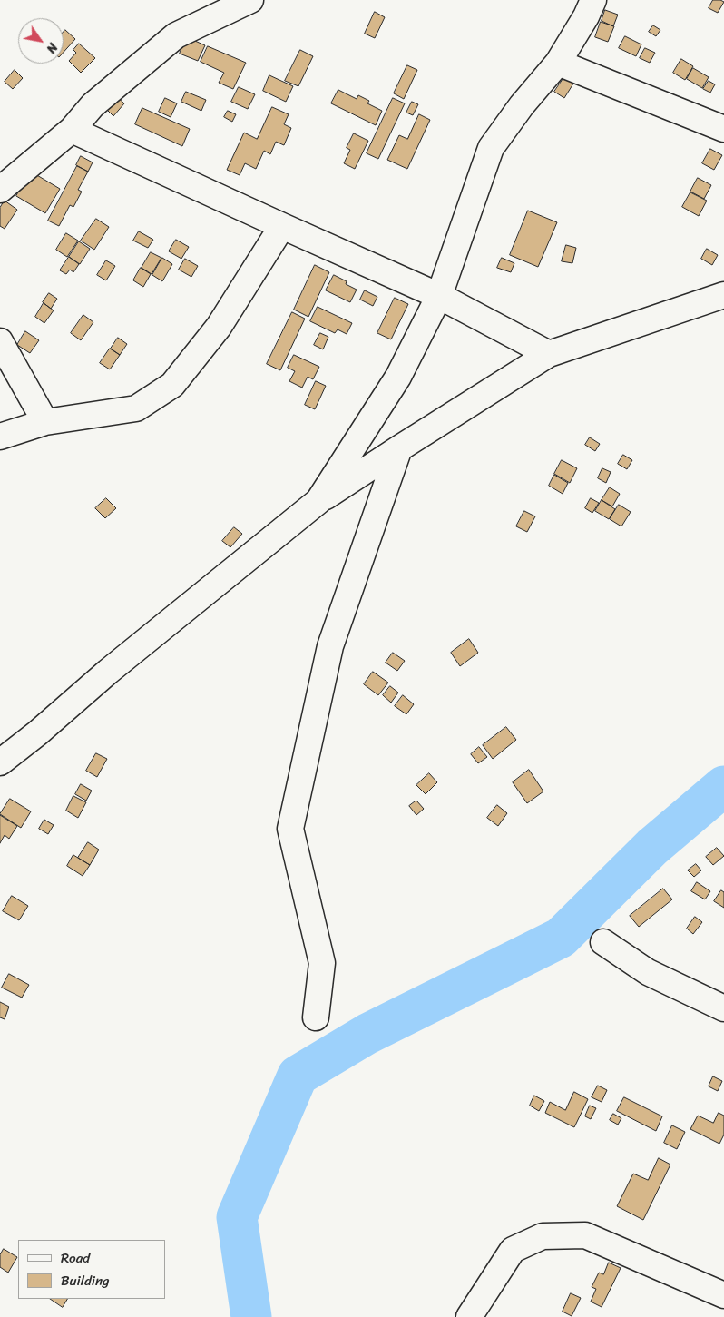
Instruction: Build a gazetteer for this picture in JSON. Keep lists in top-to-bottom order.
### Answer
{
  "legend": ["Road", "Building"],
  "north": "bottom right"
}
